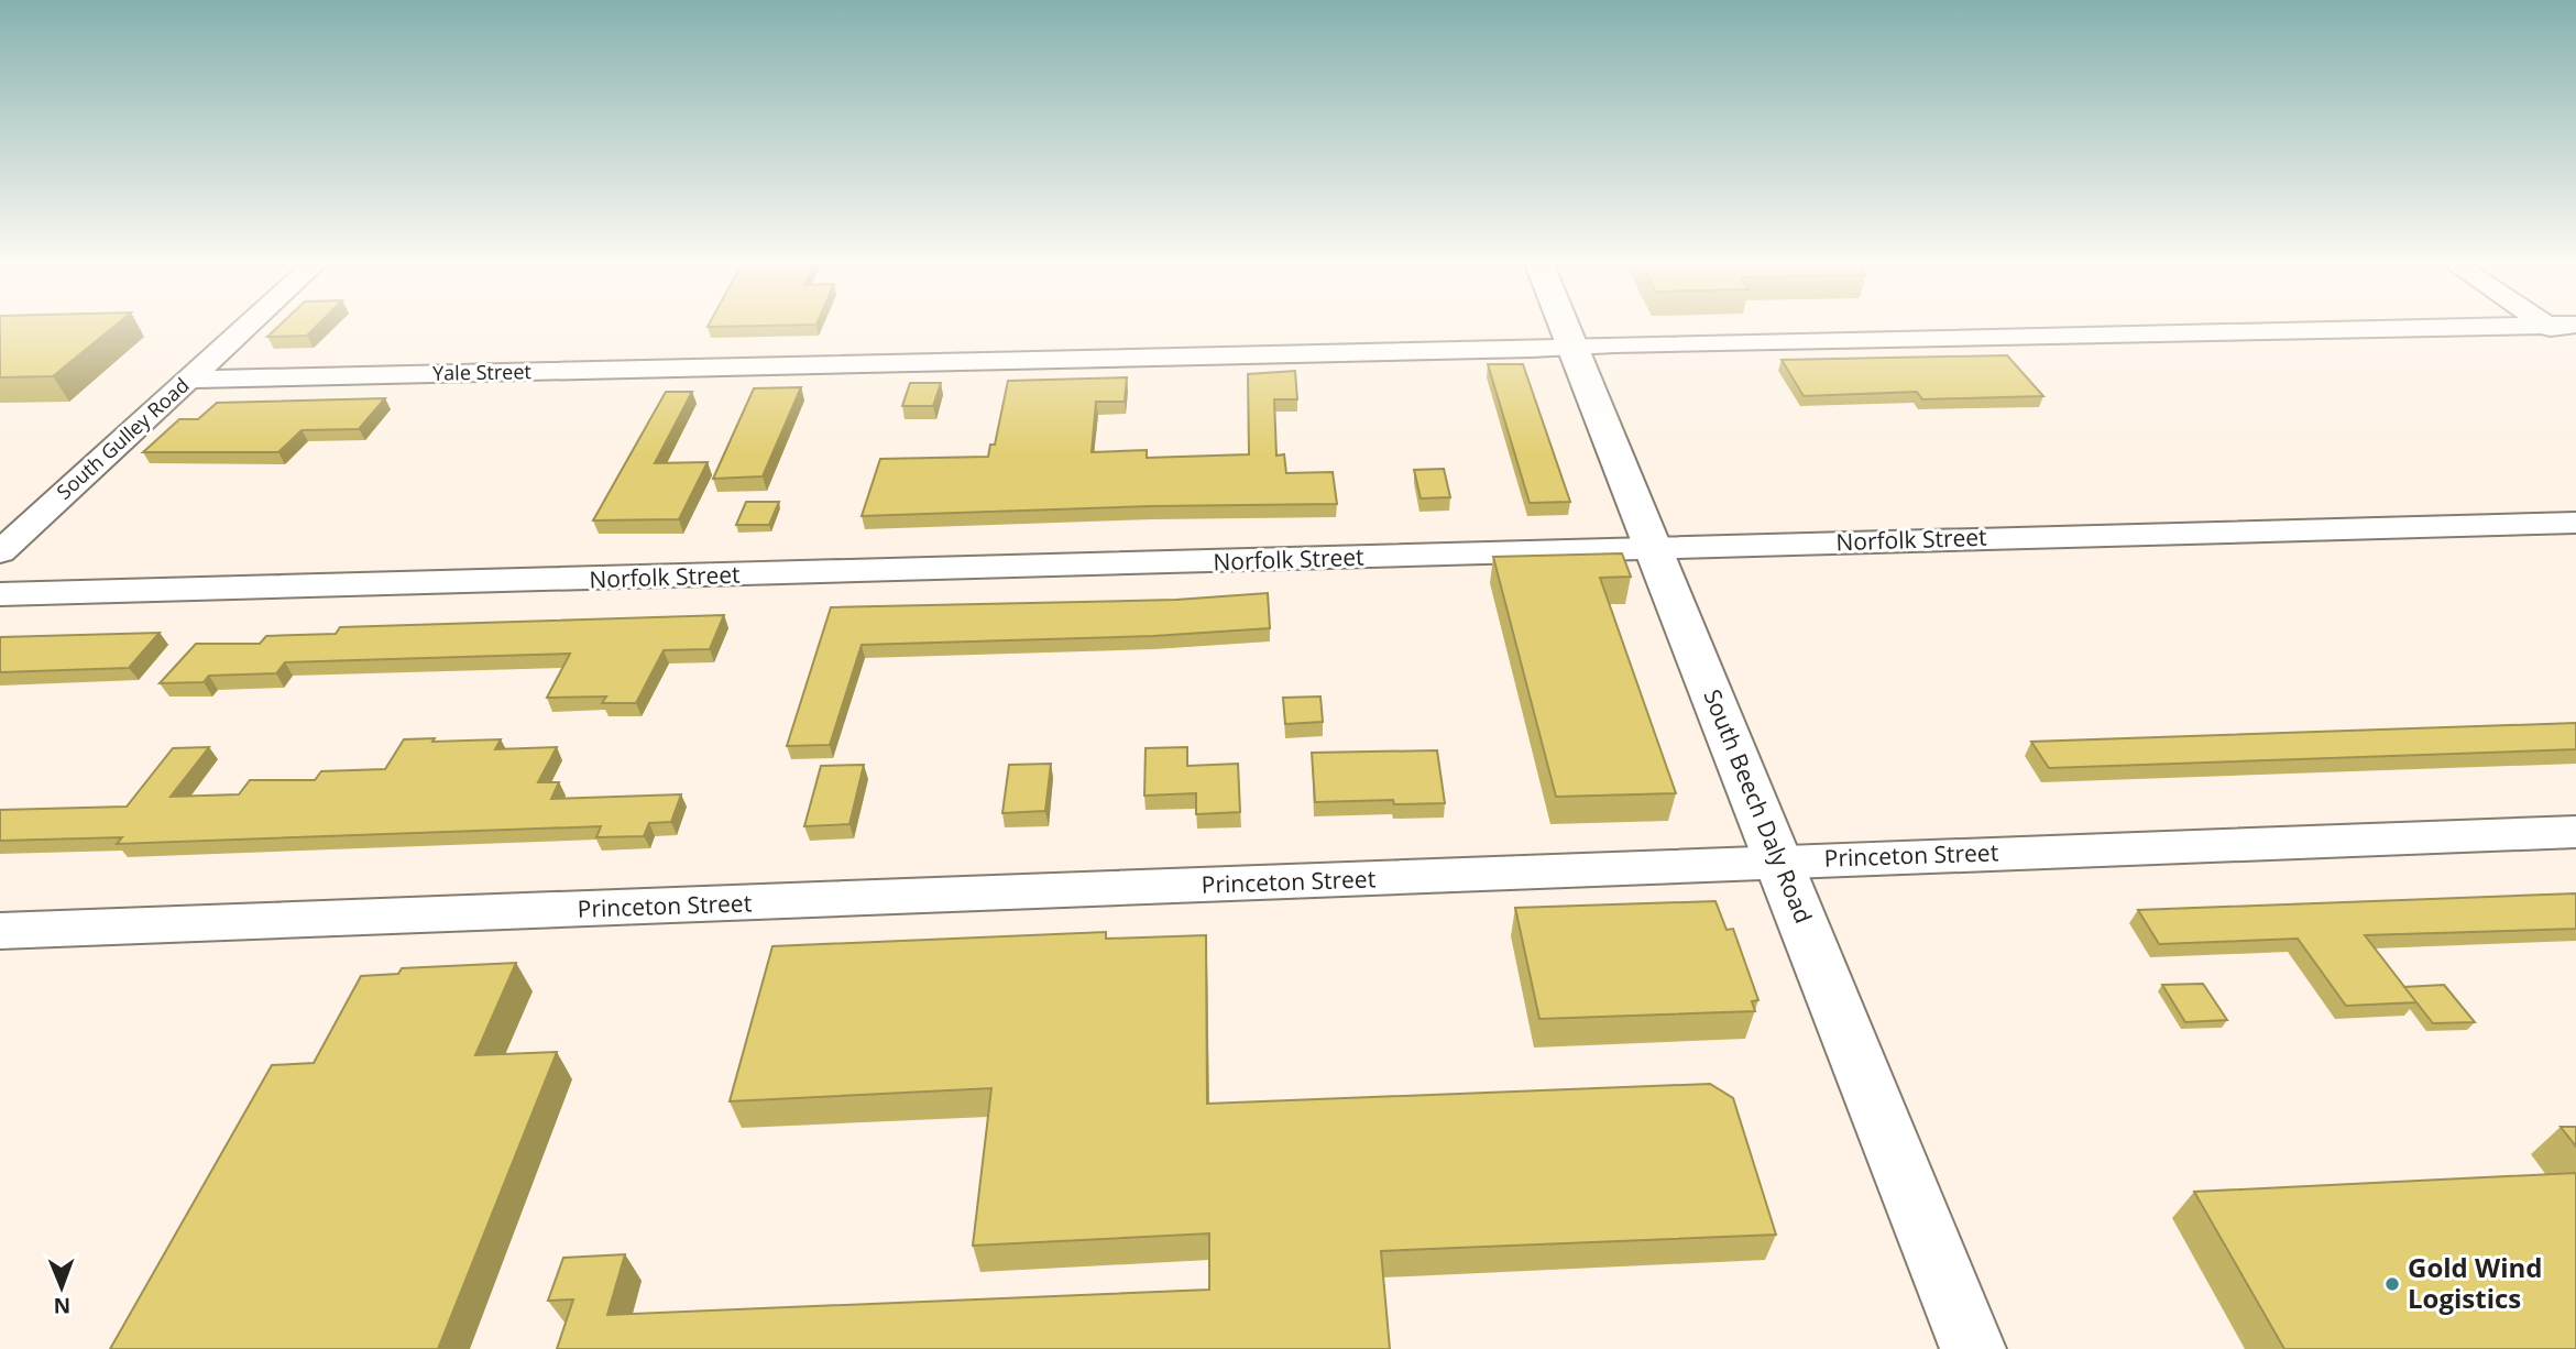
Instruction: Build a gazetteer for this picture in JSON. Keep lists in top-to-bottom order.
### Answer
{
  "streets": {
    "main road": ["South Beech Daly Road"],
    "street": [
      "Yale Street",
      "South Gulley Road",
      "Norfolk Street",
      "Princeton Street"
    ]
  },
  "crossings": [
    ["Yale Street", "South Gulley Road"],
    ["Yale Street", "South Beech Daly Road"],
    ["Norfolk Street", "South Beech Daly Road"],
    ["South Beech Daly Road", "Princeton Street"]
  ],
  "places": ["Gold Wind Logistics"],
  "north": "bottom"
}
